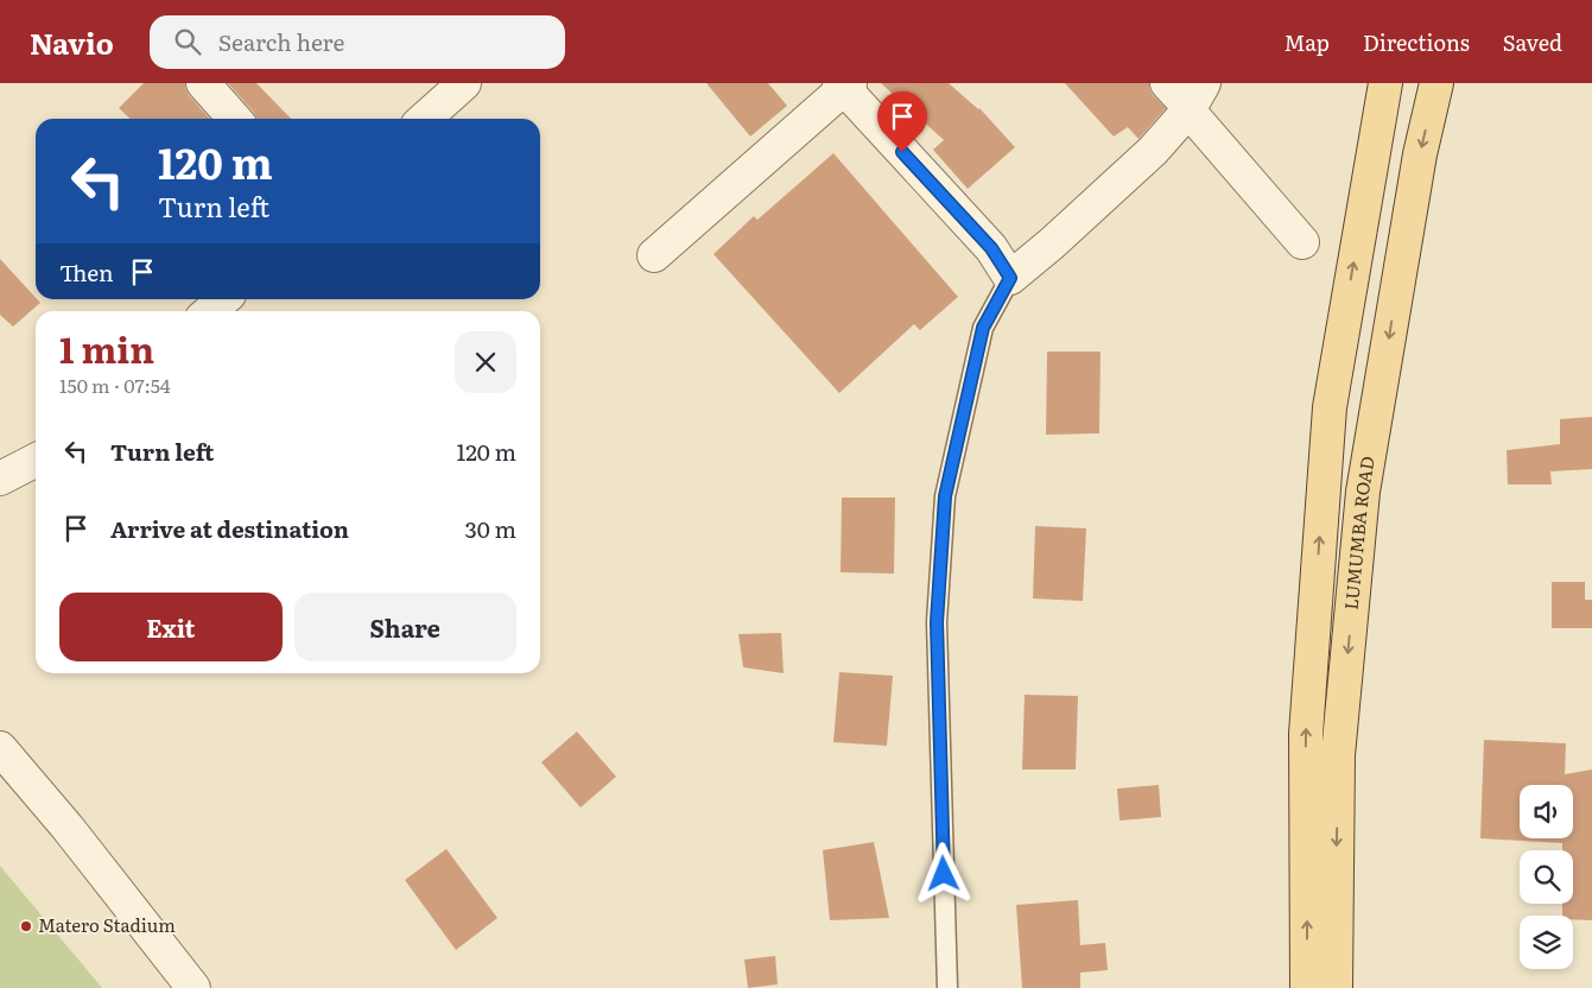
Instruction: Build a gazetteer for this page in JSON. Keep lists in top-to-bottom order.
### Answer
{
  "streets": {
    "main road": ["LUMUMBA ROAD"]
  },
  "places": ["Matero Stadium"],
  "page": {
    "header": "Navio",
    "search": "Search here",
    "nav": ["Map", "Directions", "Saved"],
    "turn": ["120 m", "Turn left"],
    "then": "Then",
    "heading": ["1 min", "150 m · 07:54"],
    "list": [
      {
        "name": "Turn left",
        "value": "120 m"
      },
      {
        "name": "Arrive at destination",
        "value": "30 m"
      }
    ],
    "buttons": ["Exit", "Share"]
  }
}
